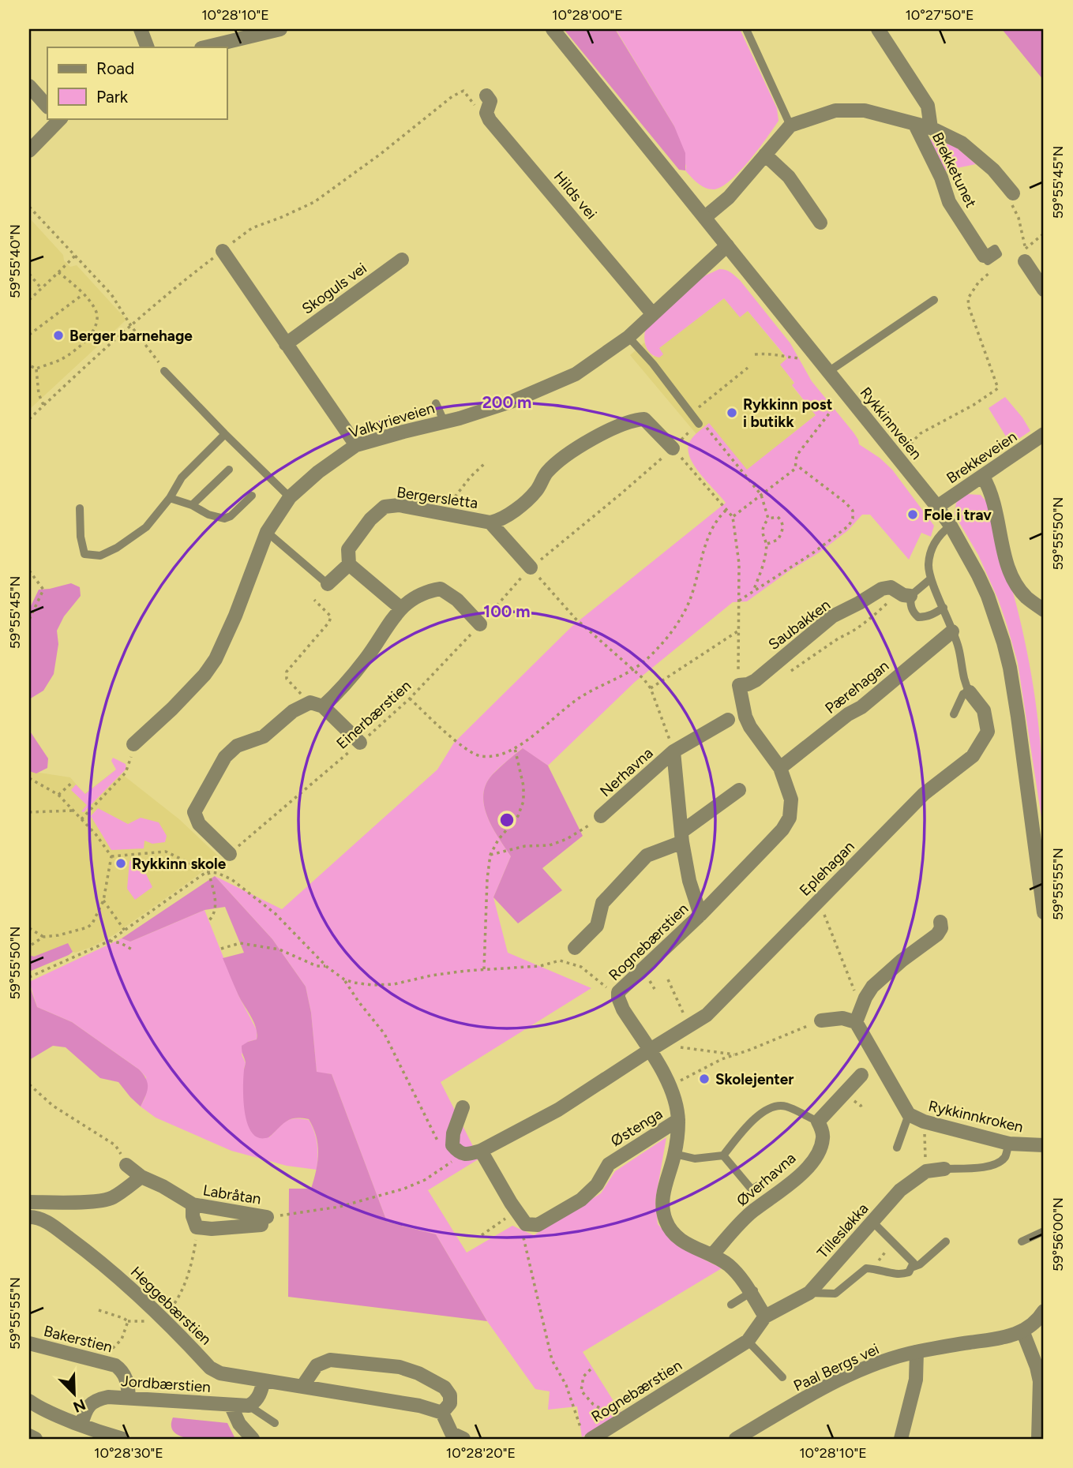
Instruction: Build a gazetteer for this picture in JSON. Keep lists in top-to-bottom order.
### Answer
{
  "streets": {
    "street": [
      "Brekketunet",
      "Hilds vei",
      "Skoguls vei",
      "Valkyrieveien",
      "Rykkinnveien",
      "Brekkeveien",
      "Bergersletta",
      "Saubakken",
      "Pærehagan",
      "Nerhavna",
      "Eplehagan",
      "Rognebærstien",
      "Rykkinnkroken",
      "Østenga",
      "Øverhavna",
      "Labråtan",
      "Tillesløkka",
      "Heggebærstien",
      "Bakerstien",
      "Paal Bergs vei",
      "Jordbærstien"
    ],
    "path": ["Einerbærstien"]
  },
  "crossings": [
    ["Hilds vei", "Valkyrieveien"],
    ["Valkyrieveien", "Rykkinnveien"],
    ["Rykkinnveien", "Brekkeveien"],
    ["Bergersletta", "Einerbærstien"],
    ["Saubakken", "Rognebærstien"],
    ["Pærehagan", "Rognebærstien"],
    ["Nerhavna", "Rognebærstien"],
    ["Eplehagan", "Rognebærstien"],
    ["Rognebærstien", "Østenga"],
    ["Rognebærstien", "Øverhavna"],
    ["Rognebærstien", "Tillesløkka"],
    ["Bakerstien", "Jordbærstien"]
  ],
  "places": [
    "Berger barnehage",
    "Rykkinn post i butikk",
    "Fole i trav",
    "Rykkinn skole",
    "Skolejenter"
  ],
  "legend": ["Road", "Park"],
  "north": "bottom right",
  "coordinates": [
    "10°28'10\"E",
    "10°28'00\"E",
    "10°27'50\"E",
    "59°55'45\"N",
    "59°55'40\"N",
    "59°55'50\"N",
    "59°55'55\"N",
    "59°56'00\"N",
    "10°28'30\"E",
    "10°28'20\"E"
  ],
  "rings": ["200 m", "100 m"]
}
